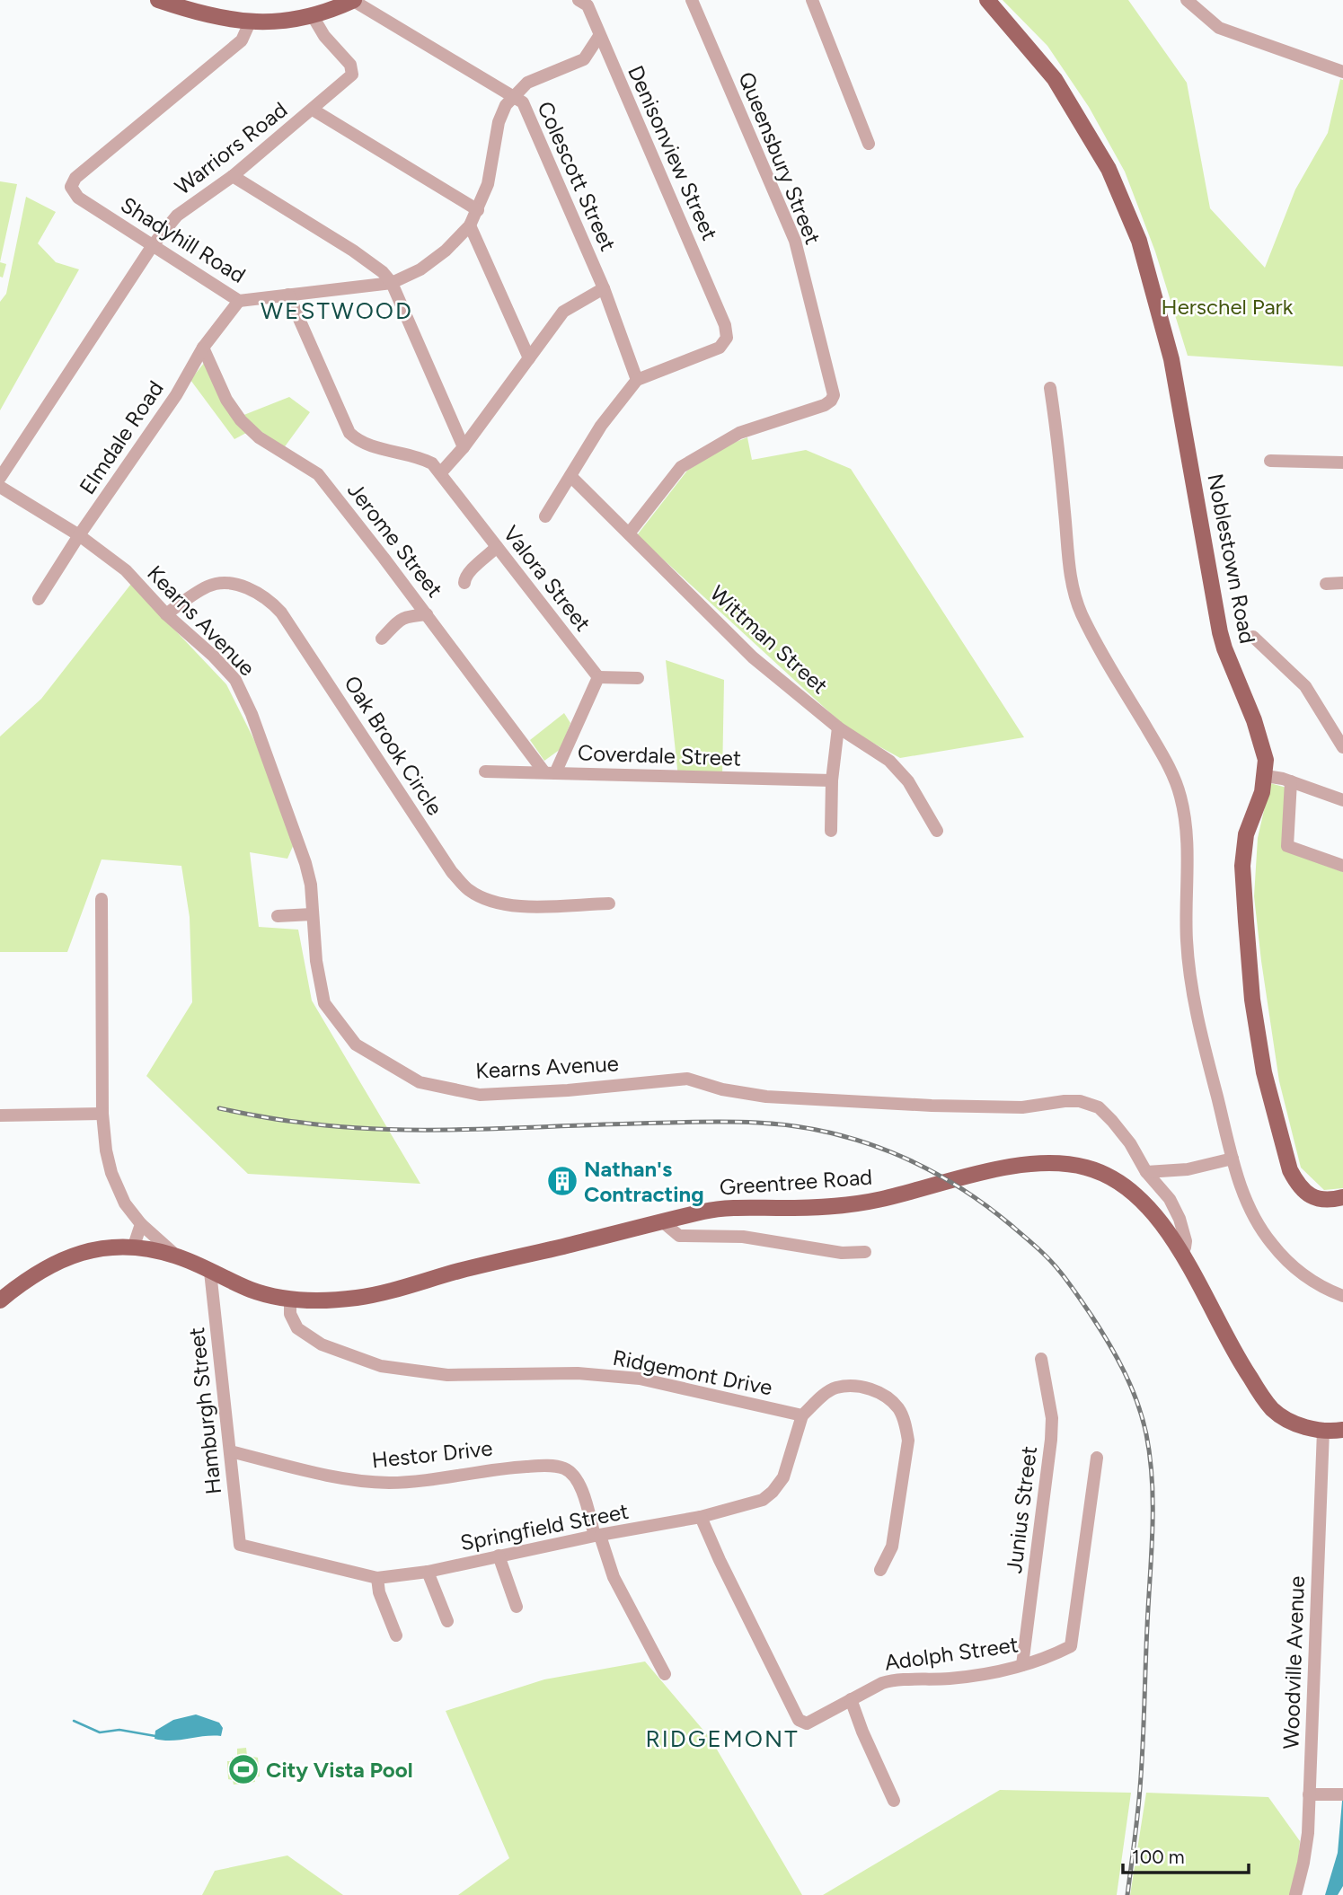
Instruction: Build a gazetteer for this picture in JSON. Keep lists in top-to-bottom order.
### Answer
{
  "streets": {
    "main road": ["Noblestown Road", "Greentree Road"],
    "street": [
      "Warriors Road",
      "Denisonview Street",
      "Queensbury Street",
      "Colescott Street",
      "Shadyhill Road",
      "Elmdale Road",
      "Jerome Street",
      "Valora Street",
      "Kearns Avenue",
      "Wittman Street",
      "Oak Brook Circle",
      "Coverdale Street",
      "Ridgemont Drive",
      "Hamburgh Street",
      "Hestor Drive",
      "Junius Street",
      "Springfield Street",
      "Adolph Street",
      "Woodville Avenue"
    ]
  },
  "crossings": [
    ["Warriors Road", "Shadyhill Road"],
    ["Denisonview Street", "Colescott Street"],
    ["Denisonview Street", "Shadyhill Road"],
    ["Queensbury Street", "Wittman Street"],
    ["Colescott Street", "Shadyhill Road"],
    ["Shadyhill Road", "Elmdale Road"],
    ["Elmdale Road", "Jerome Street"],
    ["Elmdale Road", "Kearns Avenue"],
    ["Jerome Street", "Coverdale Street"],
    ["Kearns Avenue", "Oak Brook Circle"],
    ["Kearns Avenue", "Greentree Road"],
    ["Greentree Road", "Ridgemont Drive"],
    ["Greentree Road", "Hamburgh Street"],
    ["Greentree Road", "Woodville Avenue"],
    ["Ridgemont Drive", "Springfield Street"],
    ["Hamburgh Street", "Hestor Drive"],
    ["Hamburgh Street", "Springfield Street"],
    ["Hestor Drive", "Springfield Street"],
    ["Junius Street", "Adolph Street"],
    ["Springfield Street", "Adolph Street"]
  ],
  "districts": ["WESTWOOD", "RIDGEMONT"],
  "parks": ["Herschel Park"],
  "places": {
    "building": ["Nathan's Contracting"],
    "sports": ["City Vista Pool"]
  },
  "scale_bar": "100 m"
}
